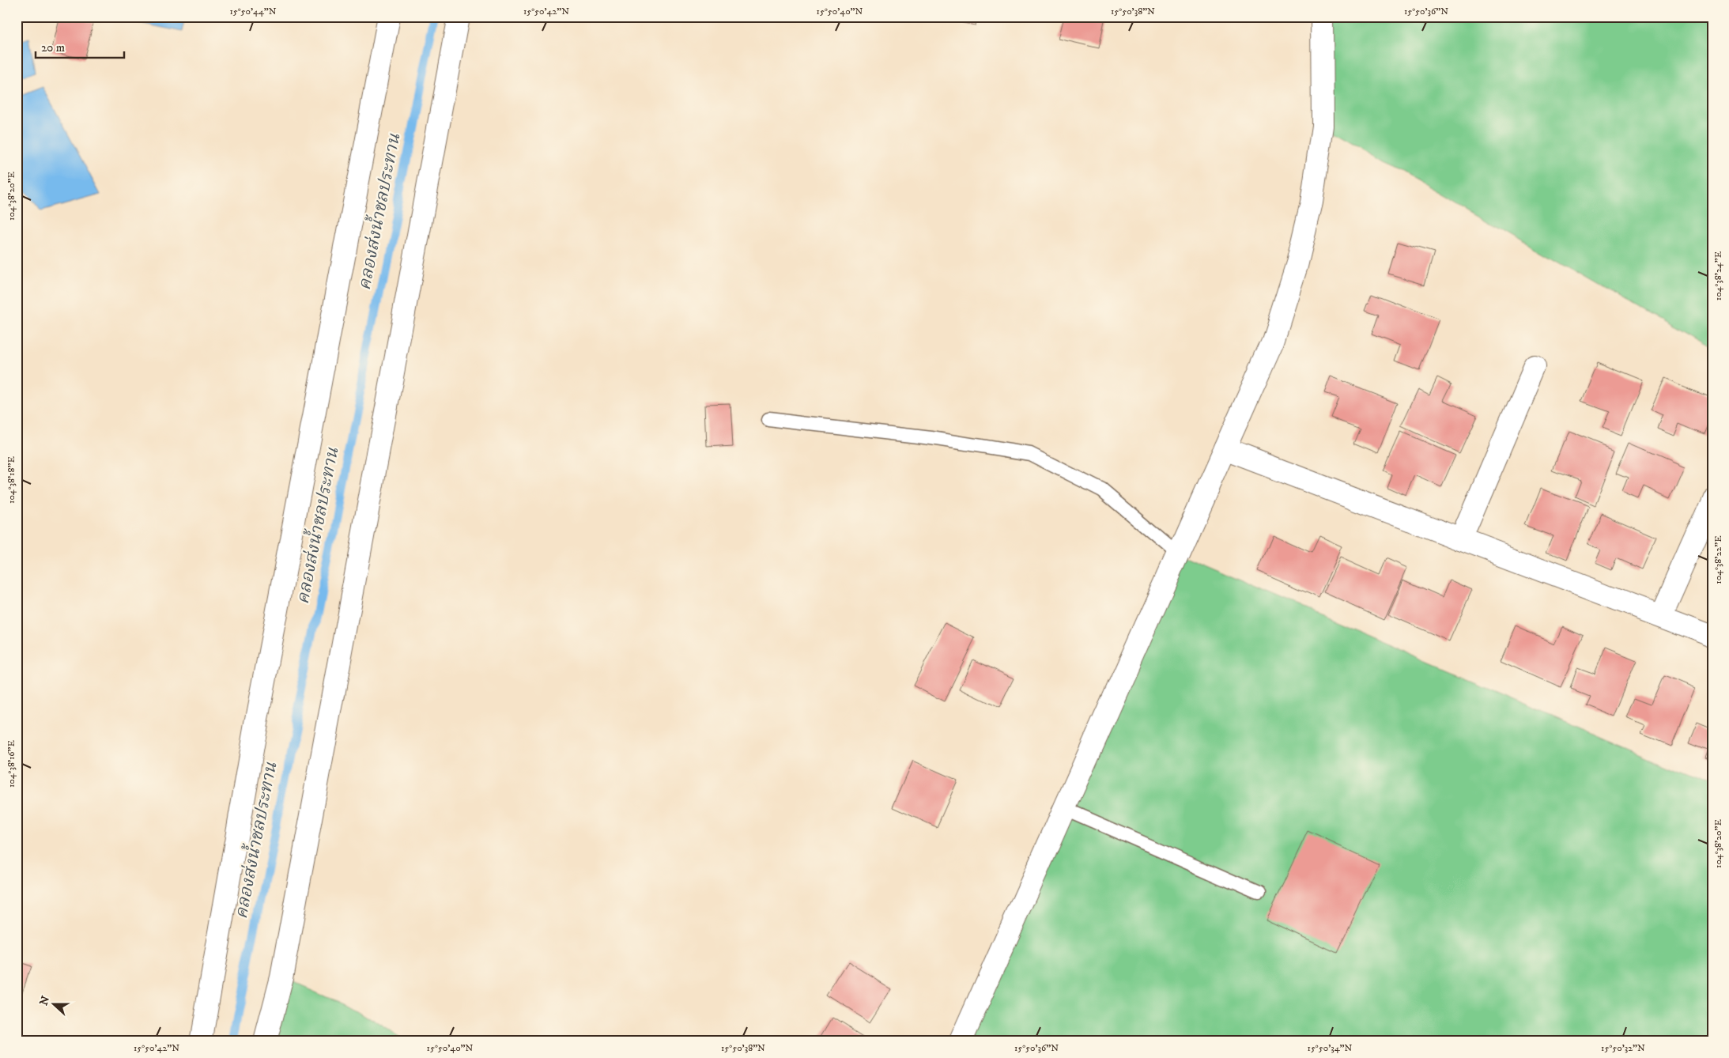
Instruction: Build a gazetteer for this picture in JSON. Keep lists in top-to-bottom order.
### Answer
{
  "water": ["คลองส่งน้ำชลประทาน"],
  "scale_bar": "20 m",
  "north": "left",
  "coordinates": [
    "15°50'44\"N",
    "15°50'42\"N",
    "15°50'40\"N",
    "15°50'38\"N",
    "15°50'36\"N",
    "104°38'20\"E",
    "104°38'24\"E",
    "104°38'18\"E",
    "104°38'22\"E",
    "104°38'16\"E",
    "15°50'34\"N",
    "15°50'32\"N"
  ]
}
